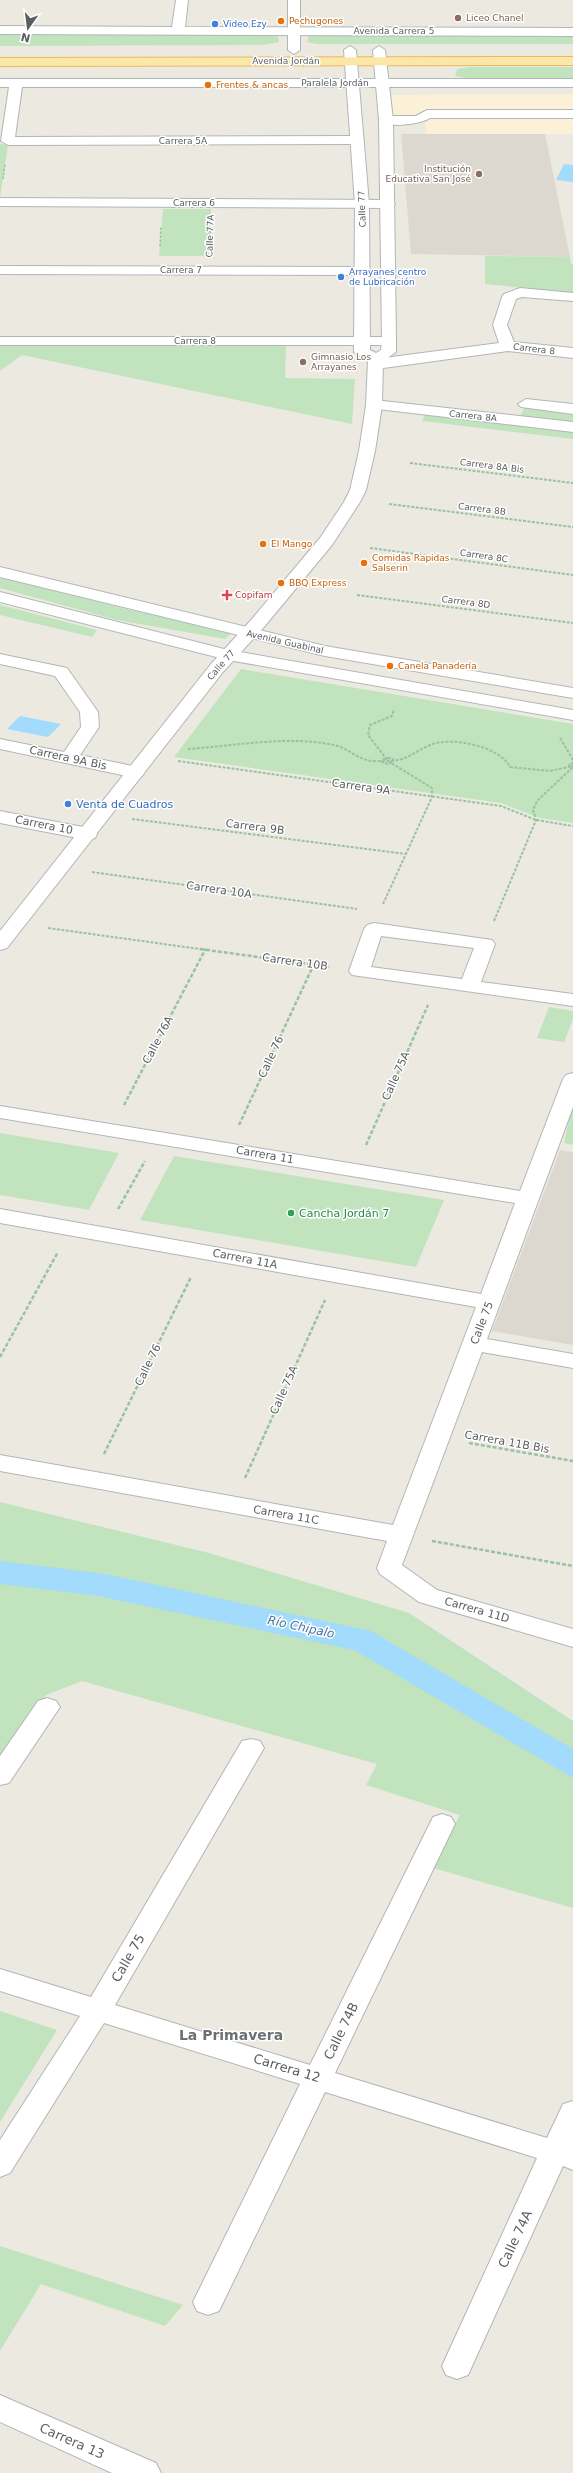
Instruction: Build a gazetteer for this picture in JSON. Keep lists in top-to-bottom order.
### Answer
{
  "streets": {
    "main road": ["Avenida Jordán"],
    "street": [
      "Avenida Carrera 5",
      "Paralela Jordán",
      "Carrera 5A",
      "Carrera 6",
      "Calle 77",
      "Carrera 7",
      "Carrera 8",
      "Carrera 8A",
      "Avenida Guabinal",
      "Carrera 9A Bis",
      "Carrera 10",
      "Carrera 11",
      "Carrera 11A",
      "Calle 75",
      "Carrera 11C",
      "Carrera 11D",
      "Calle 74B",
      "Carrera 12",
      "Calle 74A",
      "Carrera 13"
    ],
    "path": [
      "Calle 77A",
      "Carrera 8A Bis",
      "Carrera 8B",
      "Carrera 8C",
      "Carrera 8D",
      "Carrera 9A",
      "Carrera 9B",
      "Carrera 10A",
      "Carrera 10B",
      "Calle 76A",
      "Calle 76",
      "Calle 75A",
      "Carrera 11B Bis"
    ]
  },
  "crossings": [
    ["Avenida Jordán", "Calle 77"],
    ["Paralela Jordán", "Calle 77"],
    ["Carrera 5A", "Calle 77"],
    ["Carrera 6", "Calle 77"],
    ["Carrera 6", "Calle 77A"],
    ["Calle 77", "Carrera 7"],
    ["Calle 77", "Carrera 8"],
    ["Calle 77", "Carrera 8A"],
    ["Calle 77", "Avenida Guabinal"],
    ["Calle 77", "Carrera 9A Bis"],
    ["Calle 77", "Carrera 9A"],
    ["Calle 77", "Carrera 10"],
    ["Calle 77", "Carrera 9B"],
    ["Calle 77", "Carrera 10A"],
    ["Calle 77", "Carrera 10B"],
    ["Calle 77A", "Carrera 7"],
    ["Carrera 10B", "Calle 76A"],
    ["Carrera 10B", "Calle 76"],
    ["Calle 76A", "Carrera 11"],
    ["Calle 76", "Carrera 11"],
    ["Calle 76", "Carrera 11A"],
    ["Calle 76", "Carrera 11C"],
    ["Calle 75A", "Carrera 11"],
    ["Calle 75A", "Carrera 11A"],
    ["Calle 75A", "Carrera 11C"],
    ["Carrera 11", "Calle 75"],
    ["Carrera 11A", "Calle 75"],
    ["Calle 75", "Carrera 11B Bis"],
    ["Calle 75", "Carrera 11C"],
    ["Calle 75", "Carrera 11D"],
    ["Calle 75", "Carrera 12"],
    ["Calle 74B", "Carrera 12"],
    ["Carrera 12", "Calle 74A"]
  ],
  "districts": ["La Primavera"],
  "water": ["Río Chipalo"],
  "places": {
    "other": [
      "Liceo Chanel",
      "Pechugones",
      "Video Ezy",
      "Frentes & ancas",
      "Institución Educativa San José",
      "Arrayanes centro de Lubricación",
      "Gimnasio Los Arrayanes",
      "El Mango",
      "Comidas Rapidas Salserin",
      "BBQ Express",
      "Canela Panadería",
      "Venta de Cuadros",
      "Cancha Jordán 7"
    ],
    "health": ["Copifam"]
  },
  "north": "bottom"
}
